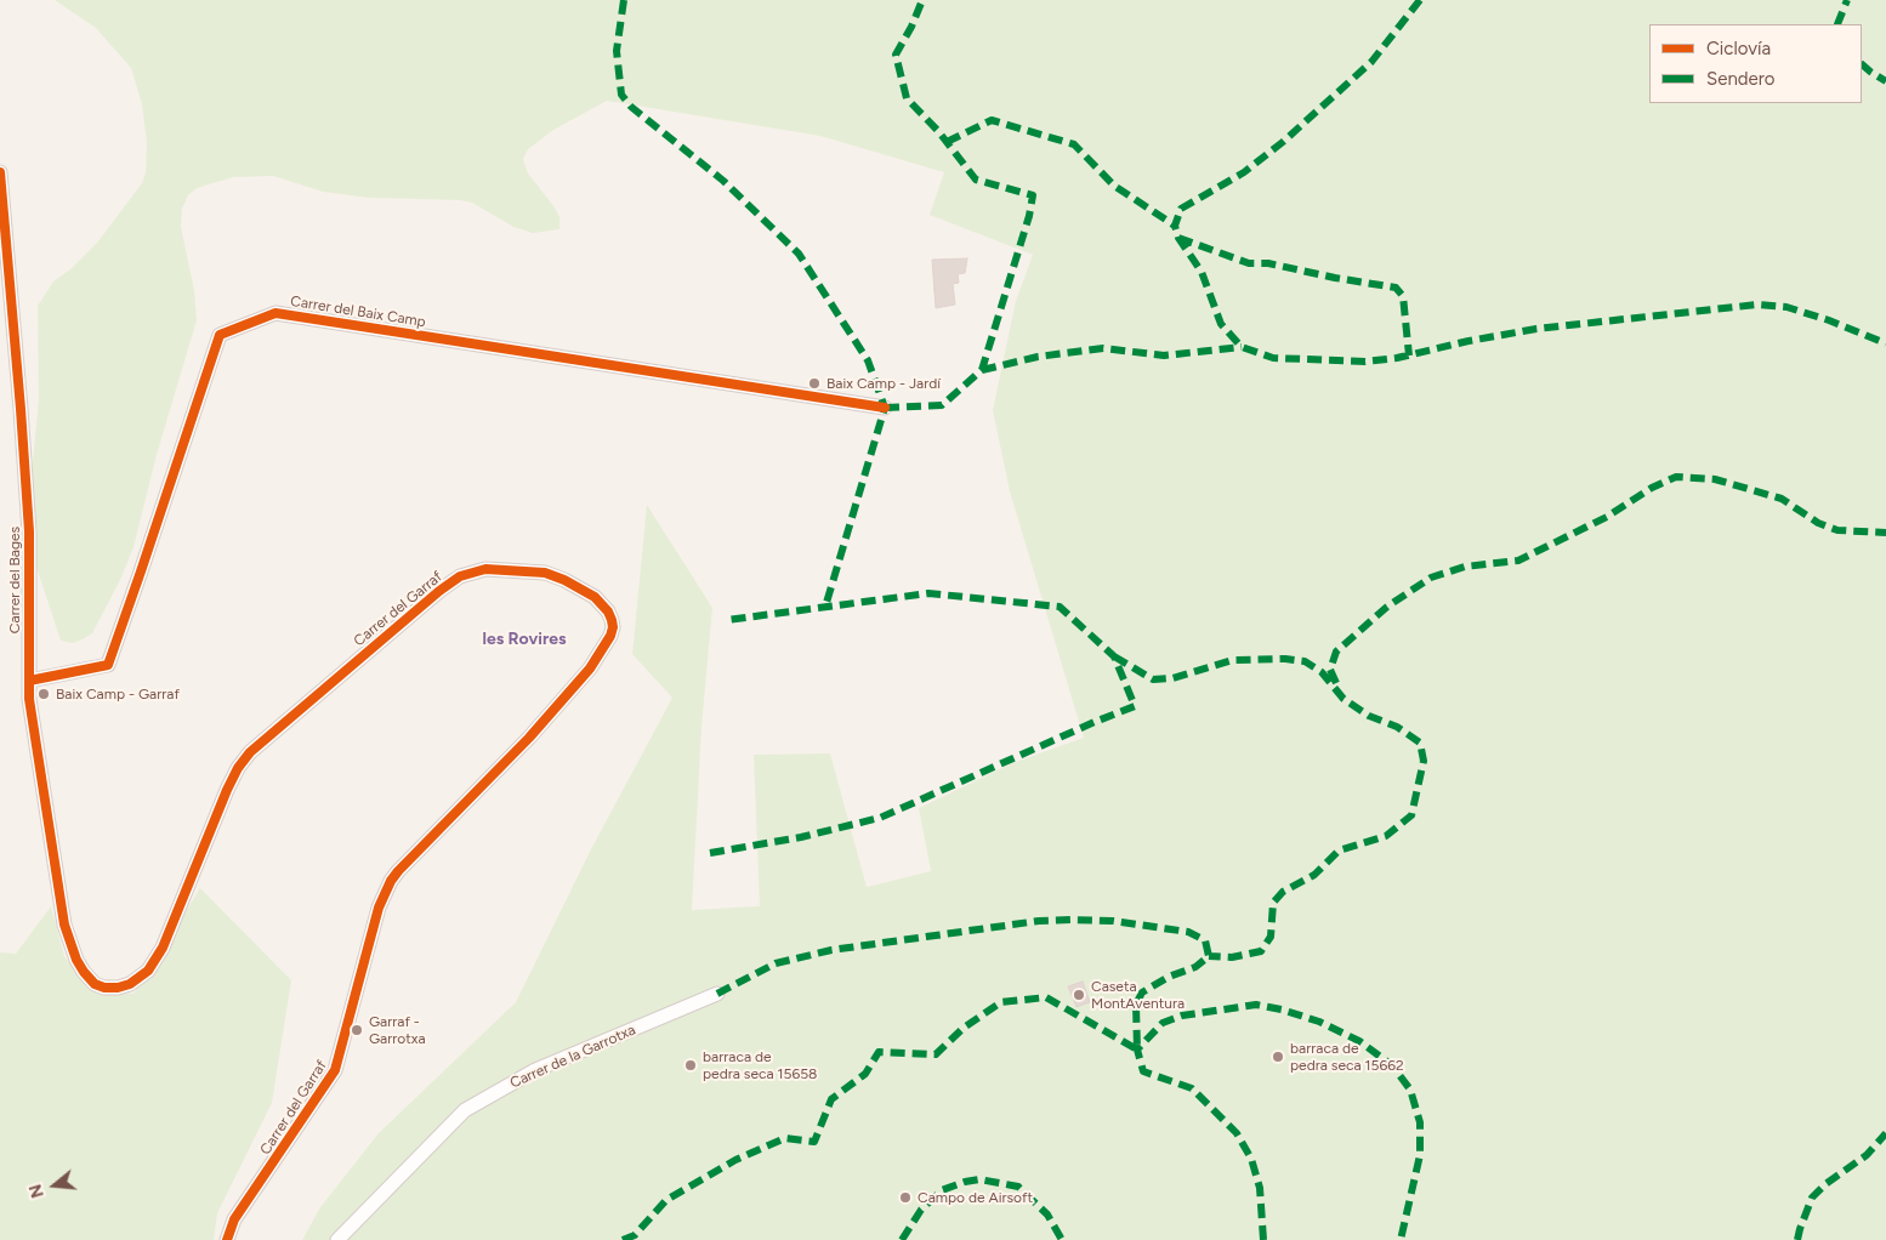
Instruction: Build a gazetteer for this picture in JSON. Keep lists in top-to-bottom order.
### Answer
{
  "streets": {
    "street": [
      "Carrer del Baix Camp",
      "Carrer del Bages",
      "Carrer del Garraf",
      "Carrer de la Garrotxa"
    ]
  },
  "crossings": [
    ["Carrer del Baix Camp", "Carrer del Bages"],
    ["Carrer del Bages", "Carrer del Garraf"]
  ],
  "districts": ["les Rovires"],
  "places": [
    "Baix Camp - Jardí",
    "Baix Camp - Garraf",
    "Caseta MontAventura",
    "Garraf - Garrotxa",
    "barraca de pedra seca 15662",
    "barraca de pedra seca 15658",
    "Campo de Airsoft"
  ],
  "legend": ["Ciclovía", "Sendero"],
  "north": "left"
}
